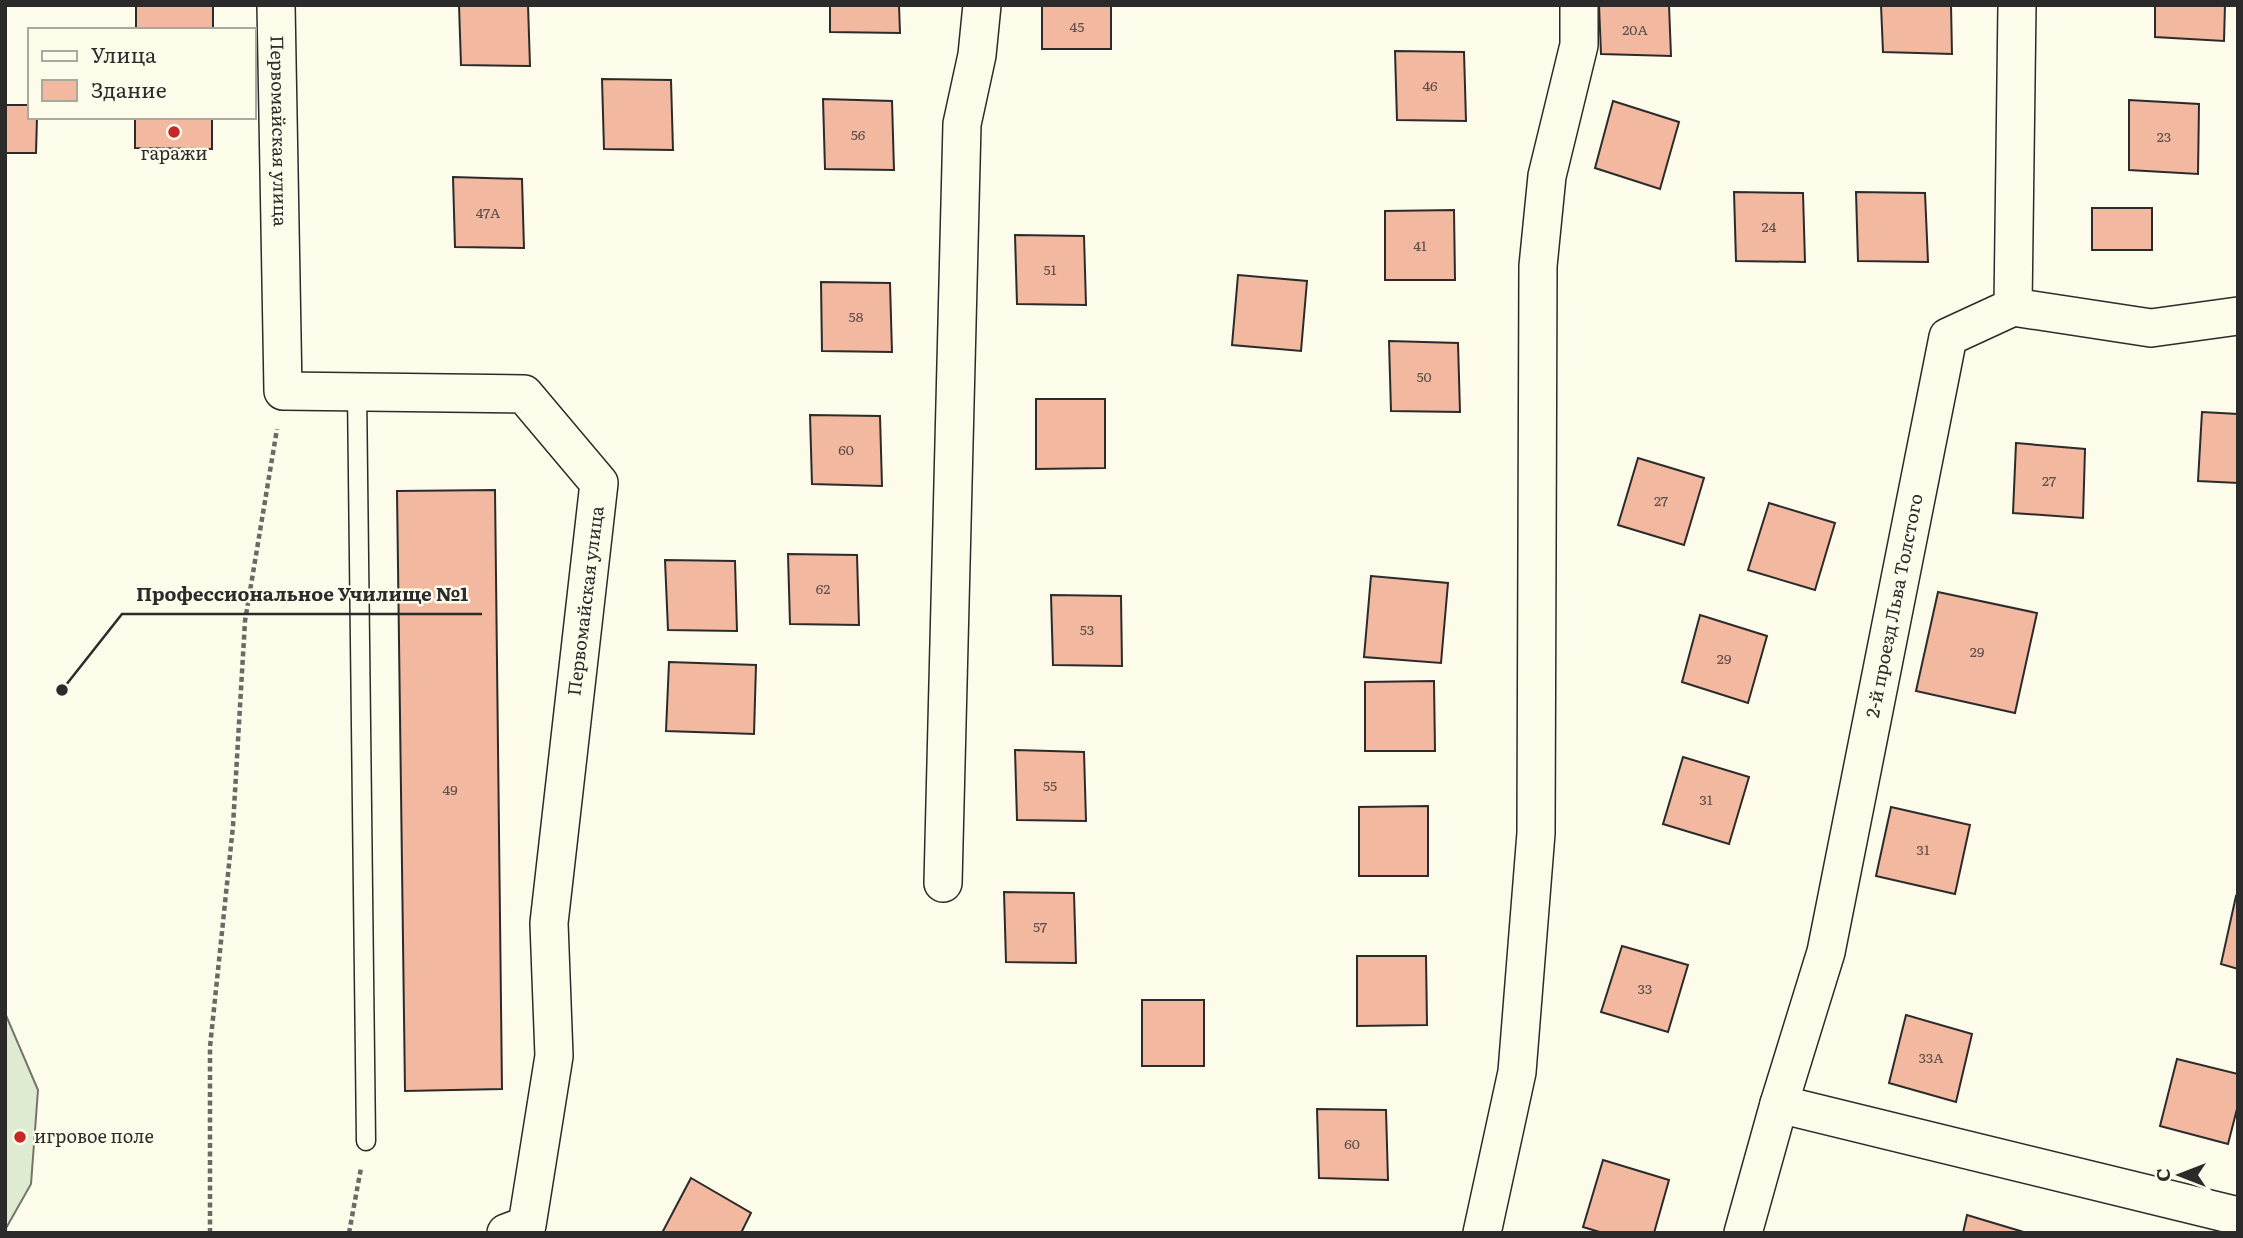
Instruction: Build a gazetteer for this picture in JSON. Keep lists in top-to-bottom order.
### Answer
{
  "streets": {
    "street": ["Первомайская улица", "2-й проезд Льва Толстого"]
  },
  "places": ["гаражи", "Профессиональное Училище №1", "игровое поле"],
  "house_numbers": [
    "45",
    "20А",
    "46",
    "56",
    "23",
    "47А",
    "24",
    "41",
    "51",
    "58",
    "50",
    "60",
    "27",
    "27",
    "62",
    "53",
    "29",
    "29",
    "55",
    "49",
    "31",
    "31",
    "57",
    "33",
    "33А",
    "60"
  ],
  "legend": ["Улица", "Здание"],
  "north": "left"
}
